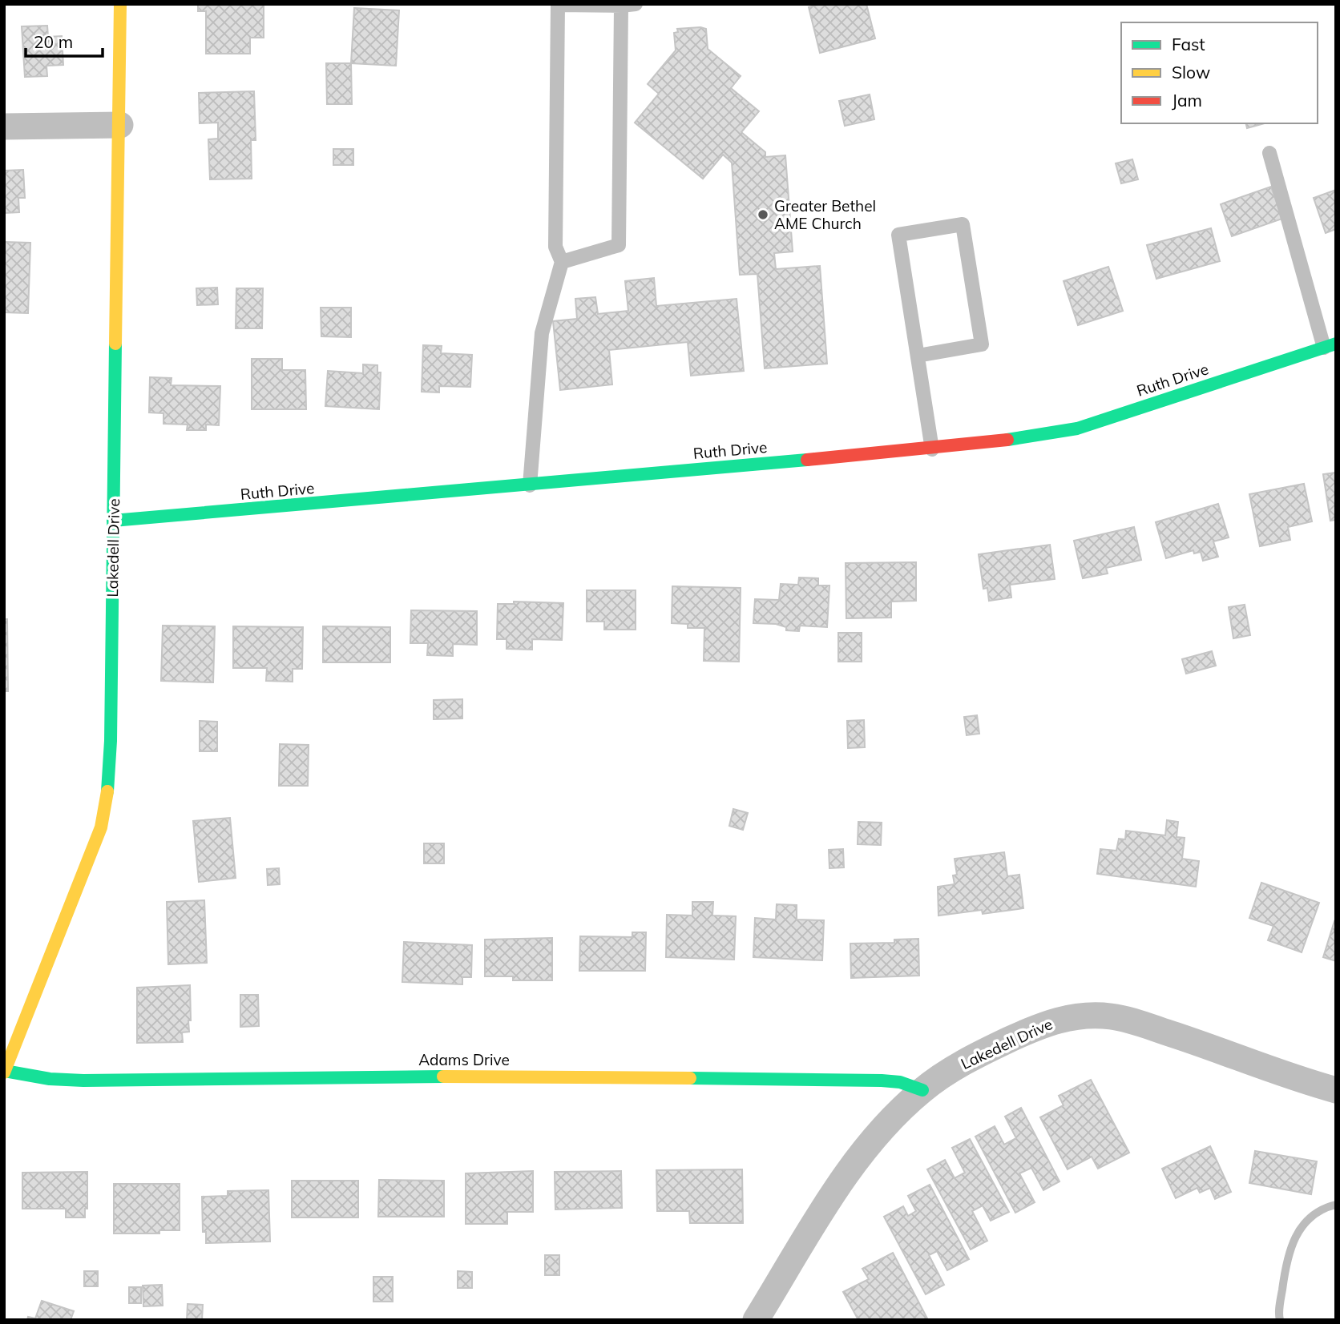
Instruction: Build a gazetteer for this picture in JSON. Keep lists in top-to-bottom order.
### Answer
{
  "streets": {
    "street": ["Ruth Drive", "Lakedell Drive", "Adams Drive"]
  },
  "crossings": [
    ["Ruth Drive", "Lakedell Drive"],
    ["Lakedell Drive", "Adams Drive"]
  ],
  "places": ["Greater Bethel AME Church"],
  "legend": ["Fast", "Slow", "Jam"],
  "scale_bar": "20 m"
}
